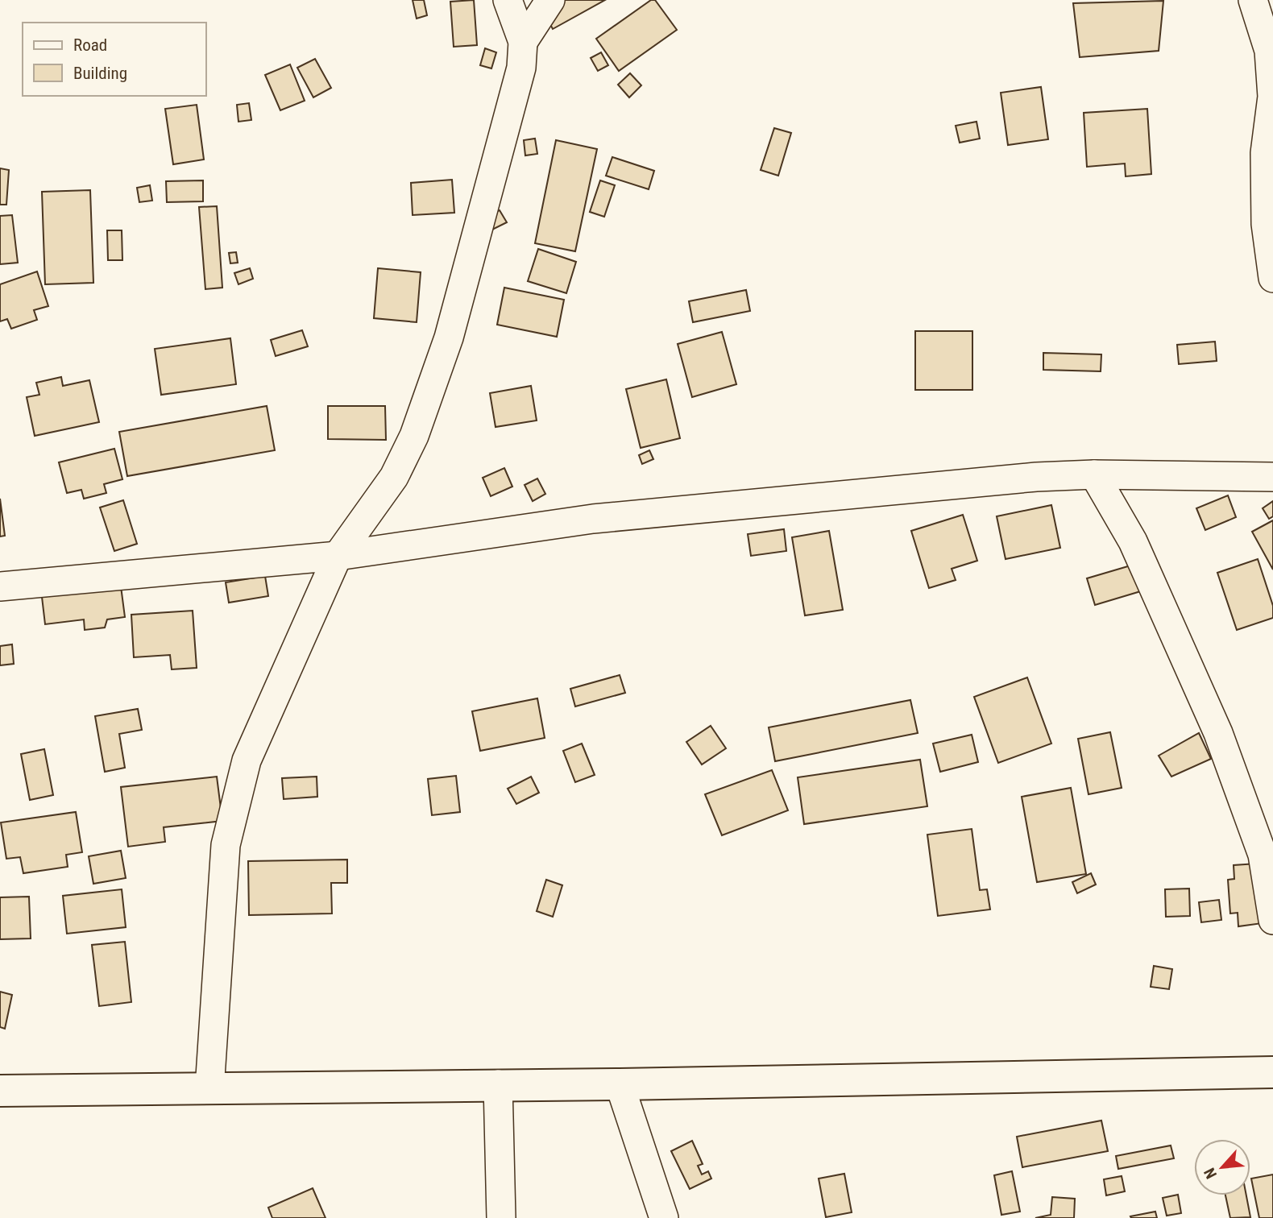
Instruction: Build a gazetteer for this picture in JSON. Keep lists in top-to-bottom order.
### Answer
{
  "legend": ["Road", "Building"],
  "north": "bottom left"
}
